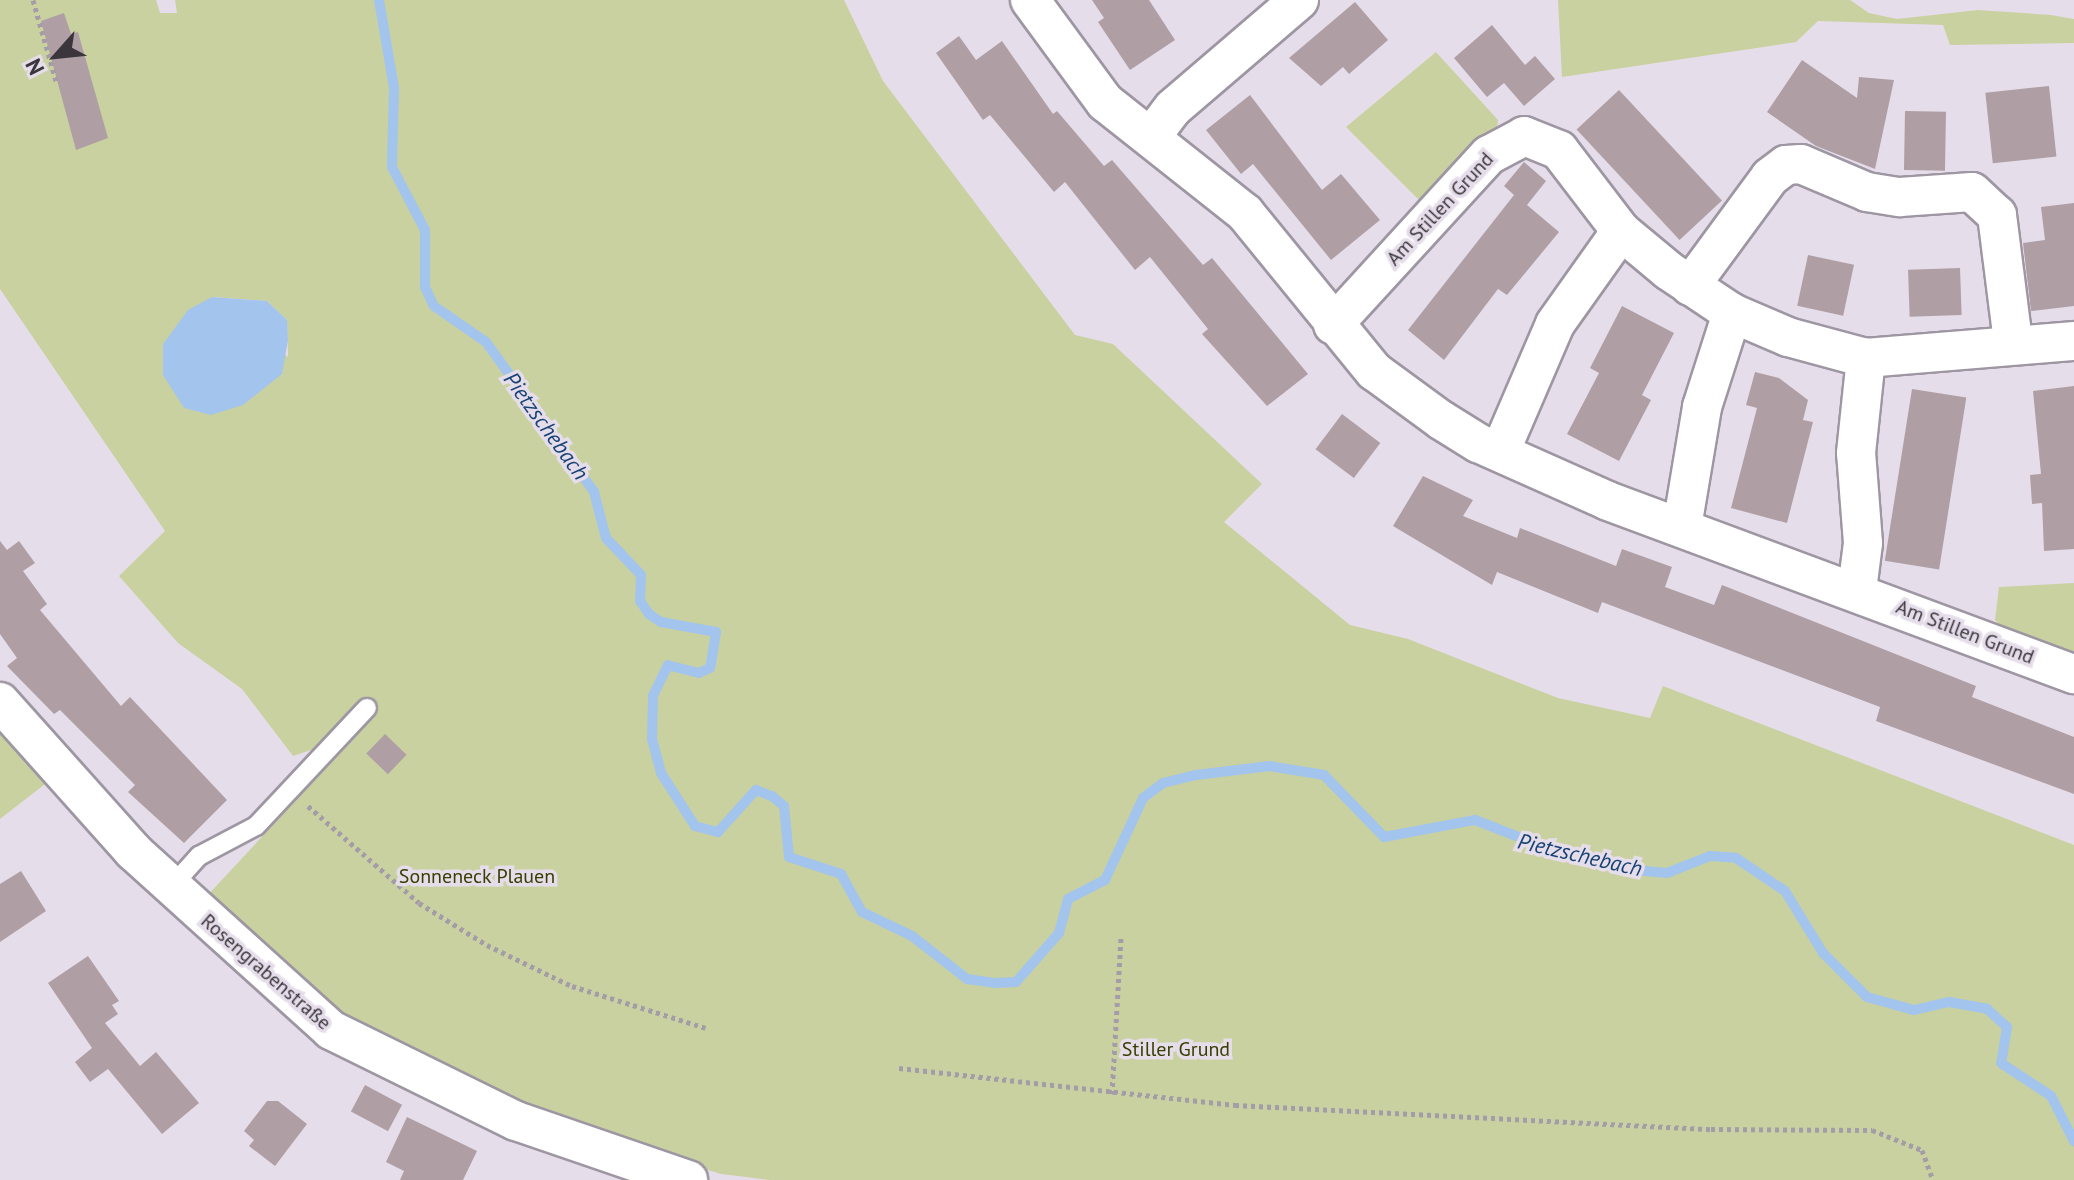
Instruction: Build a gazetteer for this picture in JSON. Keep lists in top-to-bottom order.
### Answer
{
  "streets": {
    "street": ["Am Stillen Grund", "Rosengrabenstraße"]
  },
  "water": ["Pietzschebach"],
  "parks": ["Sonneneck Plauen", "Stiller Grund"],
  "north": "bottom left"
}
